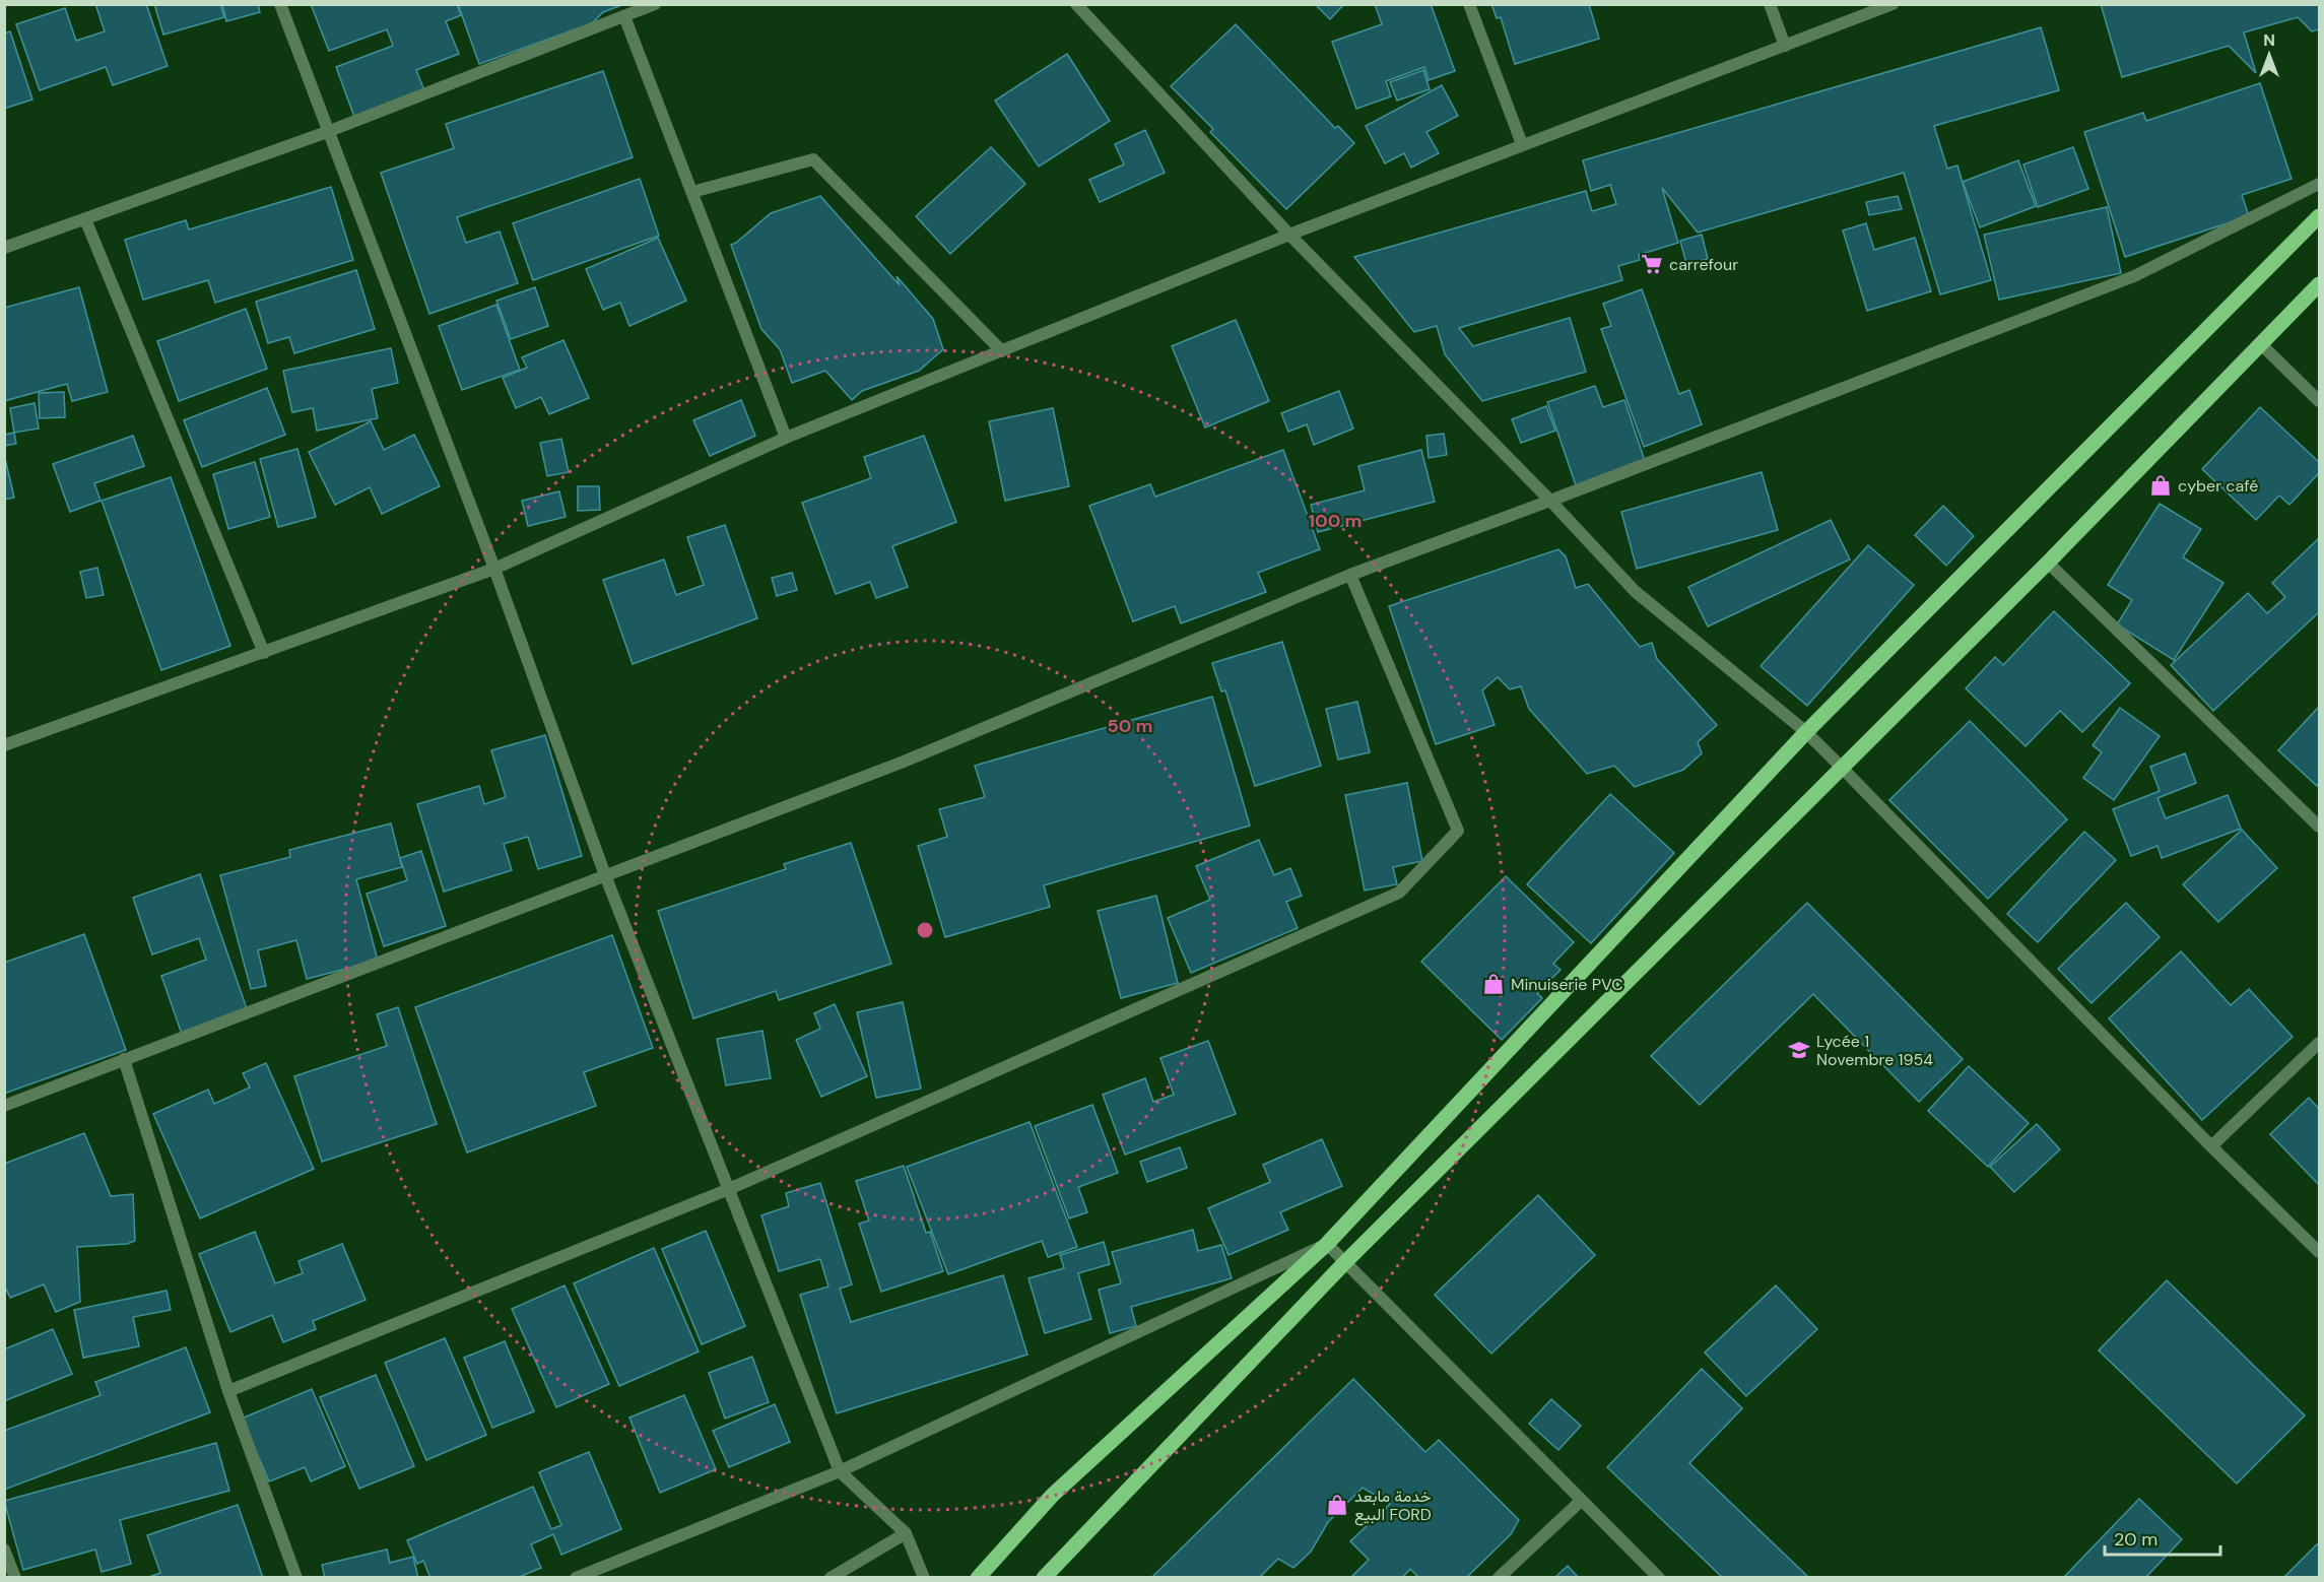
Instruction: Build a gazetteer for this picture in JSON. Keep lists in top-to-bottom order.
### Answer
{
  "places": {
    "supermarket": ["carrefour"],
    "shop": ["cyber café", "Minuiserie PVC", "خدمة مابعد البيع FORD"],
    "school or university": ["Lycée 1 Novembre 1954"]
  },
  "scale_bar": "20 m",
  "north": "top",
  "rings": ["100 m", "50 m"]
}
